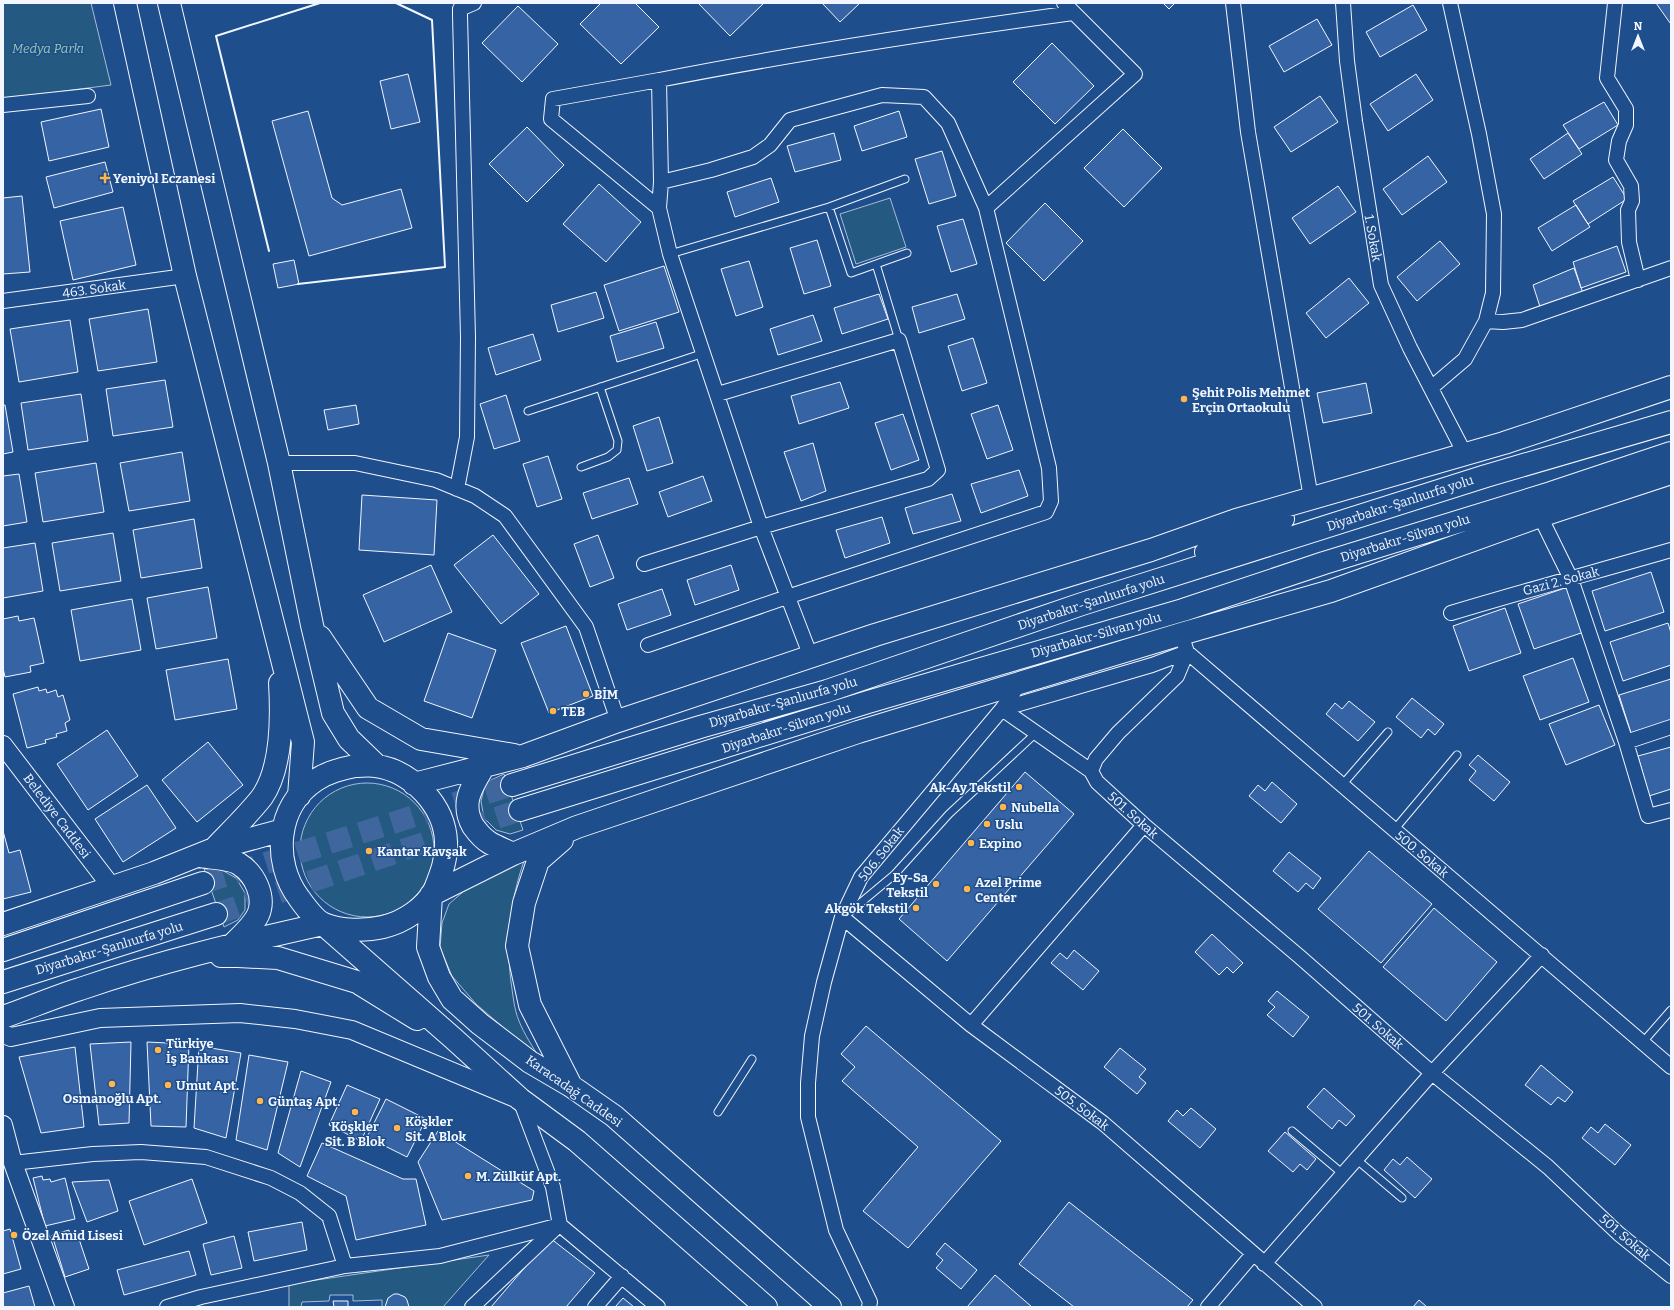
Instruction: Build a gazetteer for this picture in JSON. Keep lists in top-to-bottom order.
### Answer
{
  "streets": {
    "highway": ["Diyarbakır-Şanlıurfa yolu", "Diyarbakır-Silvan yolu", "Karacadağ Caddesi"],
    "street": [
      "1. Sokak",
      "463. Sokak",
      "Gazi 2. Sokak",
      "501. Sokak",
      "Belediye Caddesi",
      "506. Sokak",
      "500. Sokak",
      "505. Sokak"
    ]
  },
  "crossings": [
    ["501. Sokak", "506. Sokak"],
    ["506. Sokak", "505. Sokak"]
  ],
  "parks": ["Medya Parkı"],
  "places": {
    "health": ["Yeniyol Eczanesi"],
    "other": [
      "Şehit Polis Mehmet Erçin Ortaokulu",
      "BİM",
      "TEB",
      "Ak-Ay Tekstil",
      "Nubella",
      "Uslu",
      "Expino",
      "Kantar Kavşak",
      "Ey-Sa Tekstil",
      "Azel Prime Center",
      "Akgök Tekstil",
      "Türkiye İş Bankası",
      "Osmanoğlu Apt.",
      "Umut Apt.",
      "Güntaş Apt.",
      "Köşkler Sit. B Blok",
      "Köşkler Sit. A Blok",
      "M. Zülküf Apt.",
      "Özel Amid Lisesi"
    ]
  },
  "north": "top"
}
